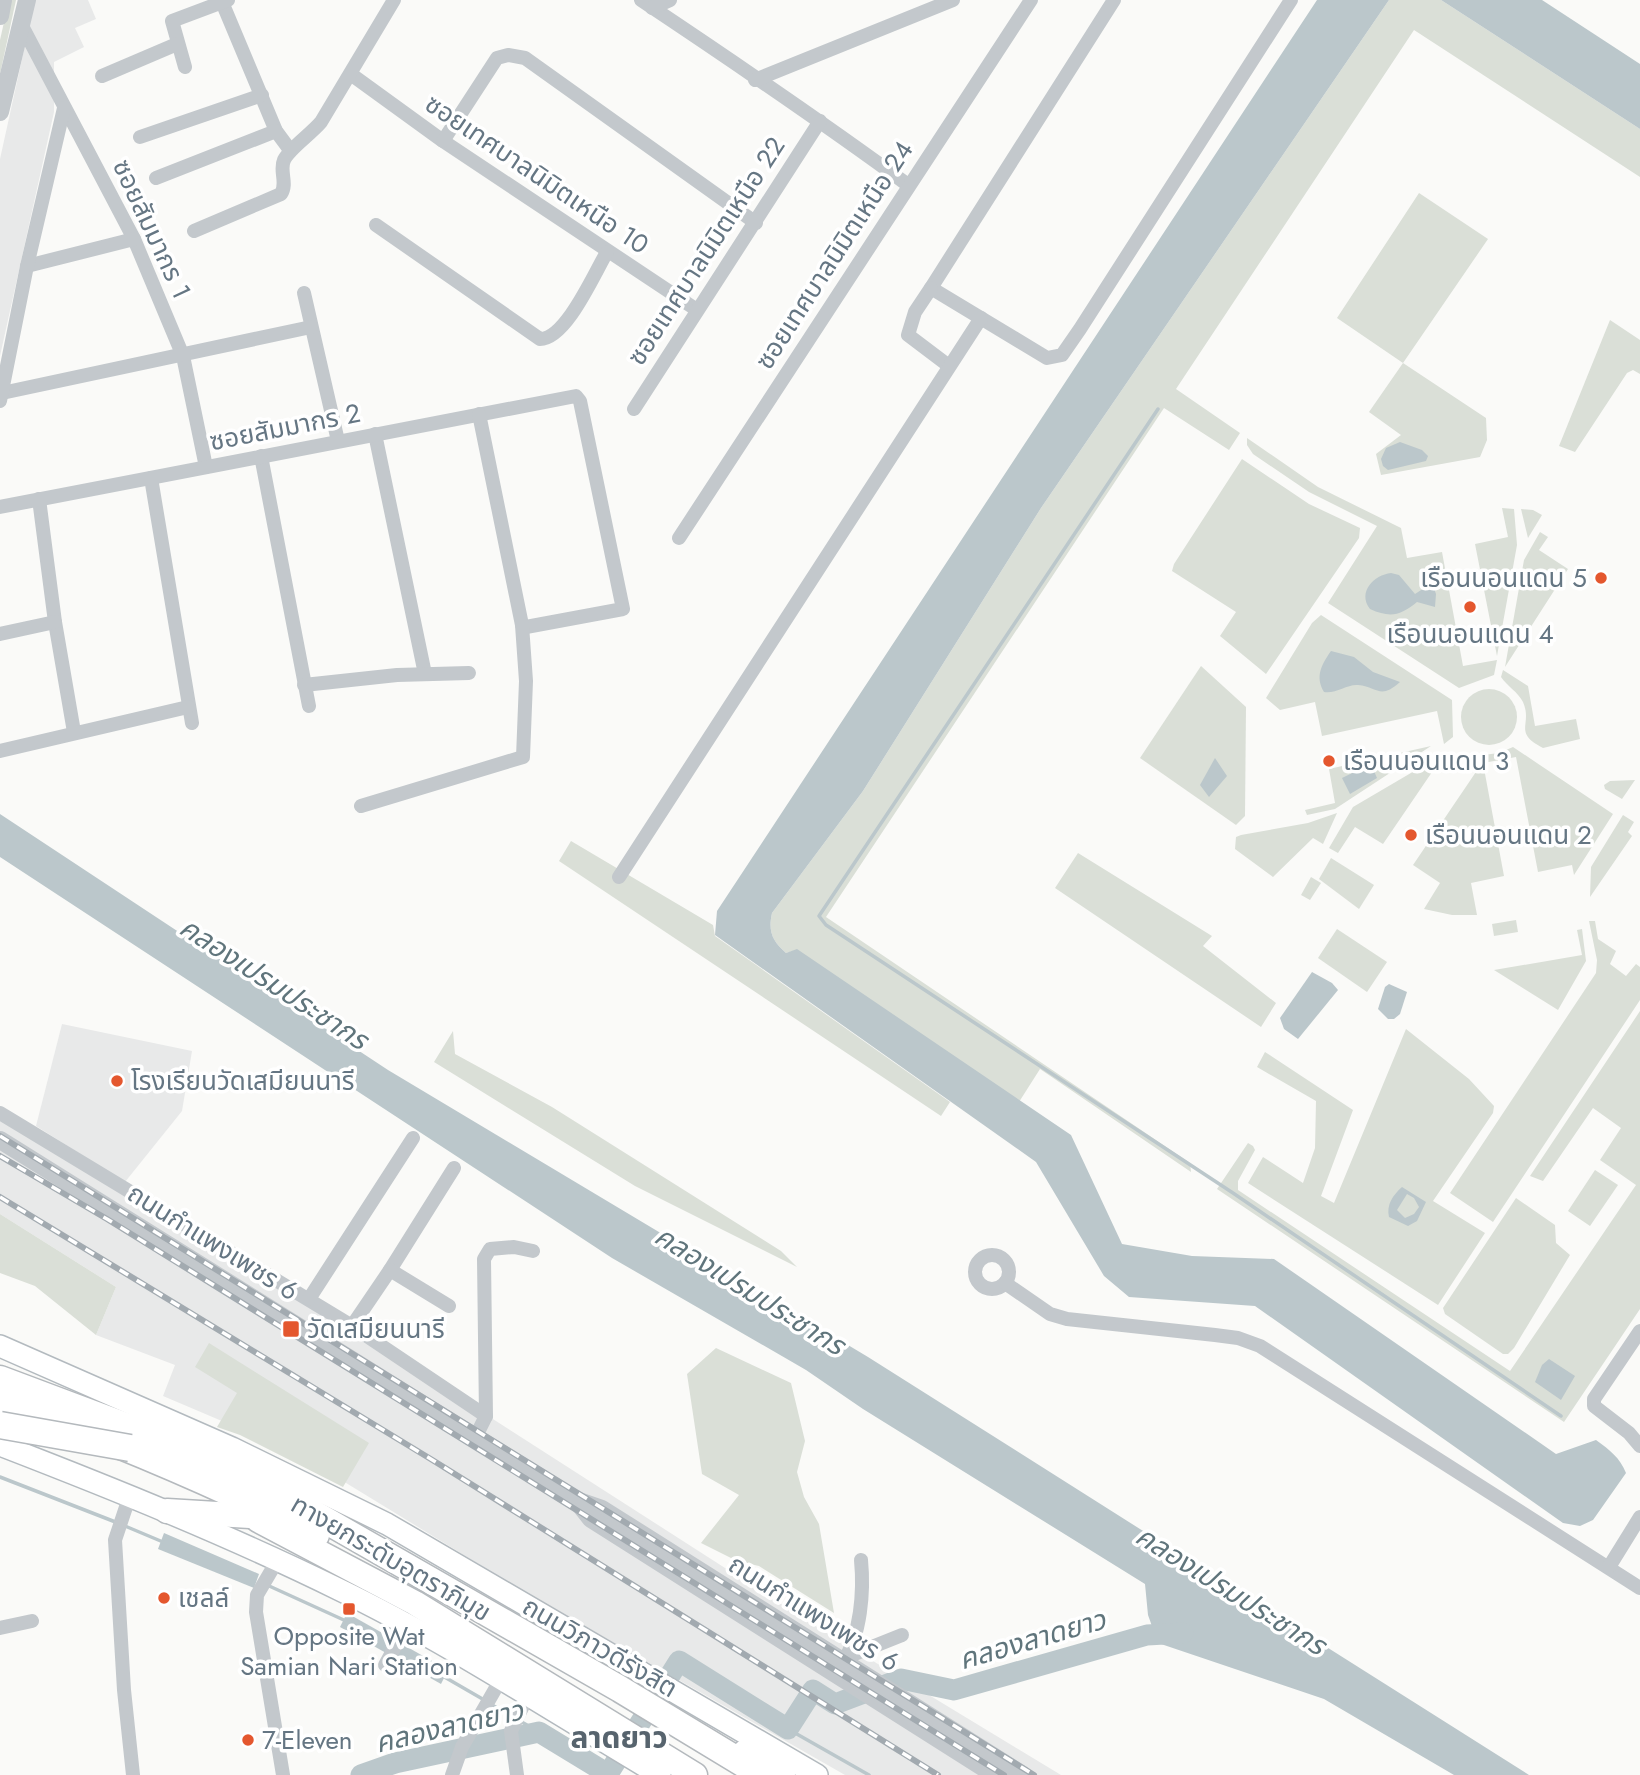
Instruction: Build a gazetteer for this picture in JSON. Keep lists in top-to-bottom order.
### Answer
{
  "streets": {
    "highway": ["ทางยกระดับอุตราภิมุข", "ถนนวิภาวดีรังสิต"],
    "street": [
      "ซอยเทศบาลนิมิตเหนือ 10",
      "ซอยสัมมากร 1",
      "ซอยเทศบาลนิมิตเหนือ 22",
      "ซอยเทศบาลนิมิตเหนือ 24",
      "ซอยสัมมากร 2",
      "ถนนกำแพงเพชร 6"
    ]
  },
  "crossings": [
    ["ซอยเทศบาลนิมิตเหนือ 10", "ซอยเทศบาลนิมิตเหนือ 22"],
    ["ซอยสัมมากร 1", "ซอยสัมมากร 2"]
  ],
  "districts": ["ลาดยาว"],
  "water": ["คลองเปรมประชากร", "คลองลาดยาว"],
  "places": {
    "other": [
      "เรือนนอนแดน 5",
      "เรือนนอนแดน 4",
      "เรือนนอนแดน 3",
      "เรือนนอนแดน 2",
      "โรงเรียนวัดเสมียนนารี",
      "เชลล์",
      "7-Eleven"
    ],
    "transit": ["วัดเสมียนนารี", "Opposite Wat Samian Nari Station"]
  }
}
